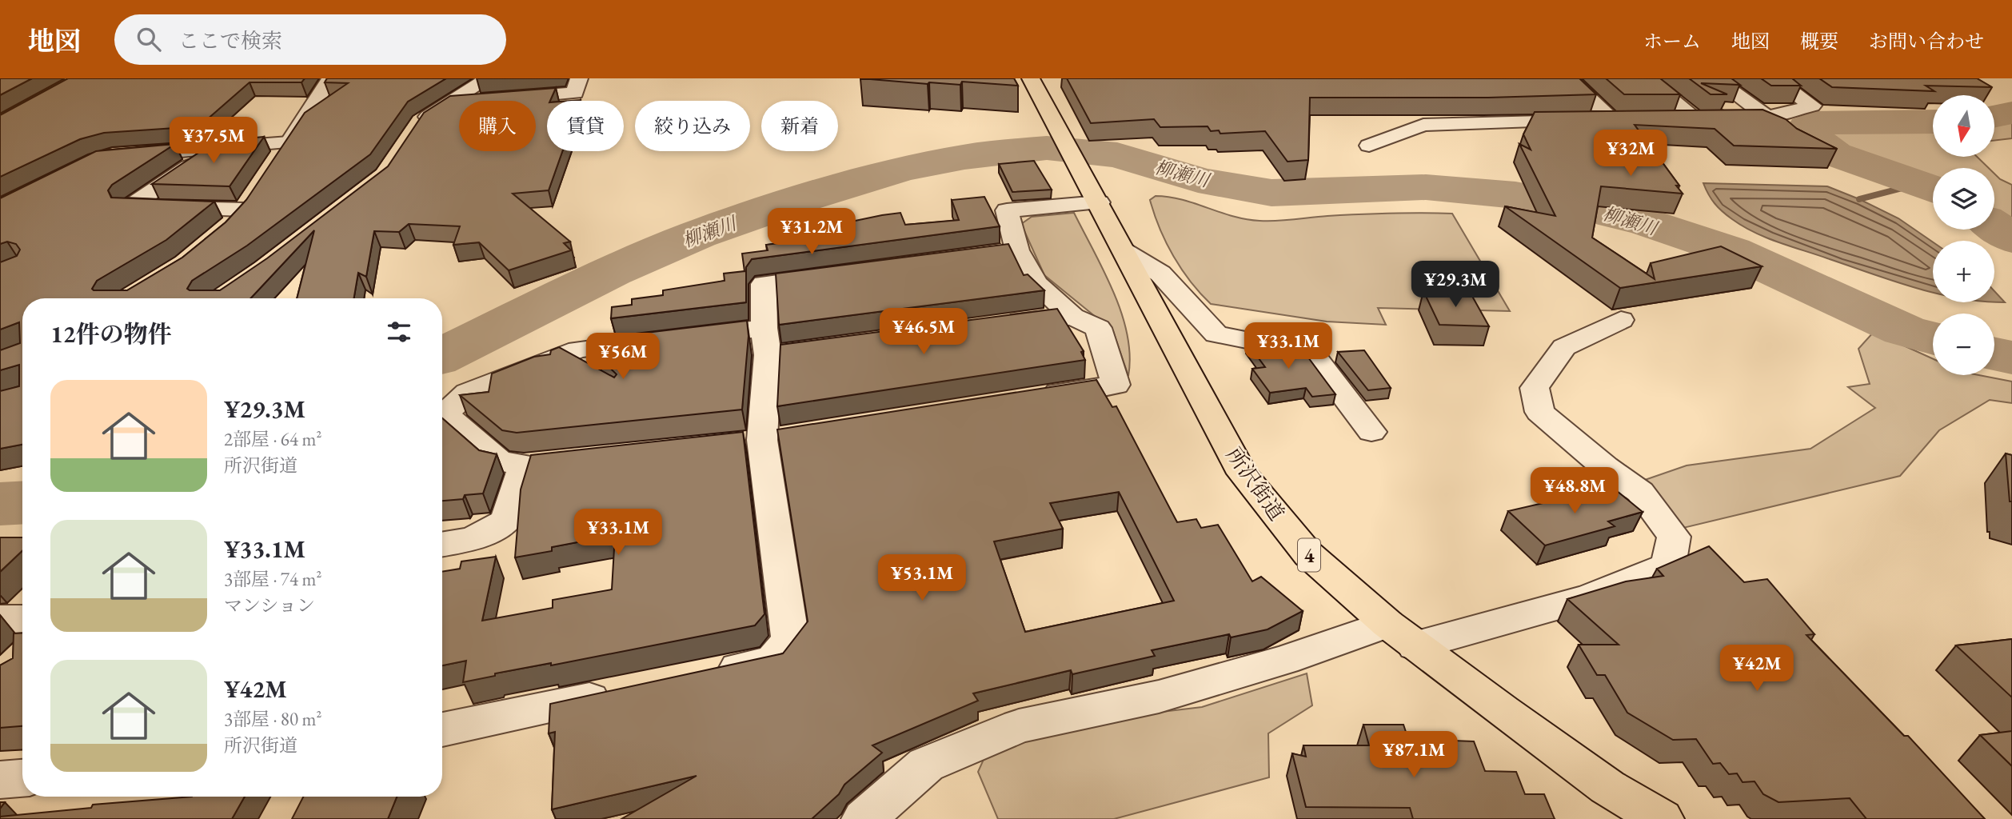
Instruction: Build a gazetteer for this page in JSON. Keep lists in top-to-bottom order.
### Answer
{
  "streets": {
    "main road": ["所沢街道", "4"]
  },
  "water": ["柳瀬川"],
  "north": "bottom",
  "page": {
    "header": "地図",
    "search": "ここで検索",
    "nav": [
      "ホーム",
      "地図",
      "概要",
      "お問い合わせ"
    ],
    "map_buttons": ["+", "−"],
    "chip": [
      "購入",
      "賃貸",
      "絞り込み",
      "新着"
    ],
    "price": [
      "¥37.5M",
      "¥32M",
      "¥31.2M",
      "¥29.3M",
      "¥46.5M",
      "¥33.1M",
      "¥56M",
      "¥48.8M",
      "¥33.1M",
      "¥53.1M",
      "¥42M",
      "¥87.1M"
    ],
    "heading": "12件の物件",
    "list": [
      {
        "name": "¥29.3M",
        "note": "2部屋 · 64 m² · 所沢街道"
      },
      {
        "name": "¥33.1M",
        "note": "3部屋 · 74 m² · マンション"
      },
      {
        "name": "¥42M",
        "note": "3部屋 · 80 m² · 所沢街道"
      }
    ]
  }
}
